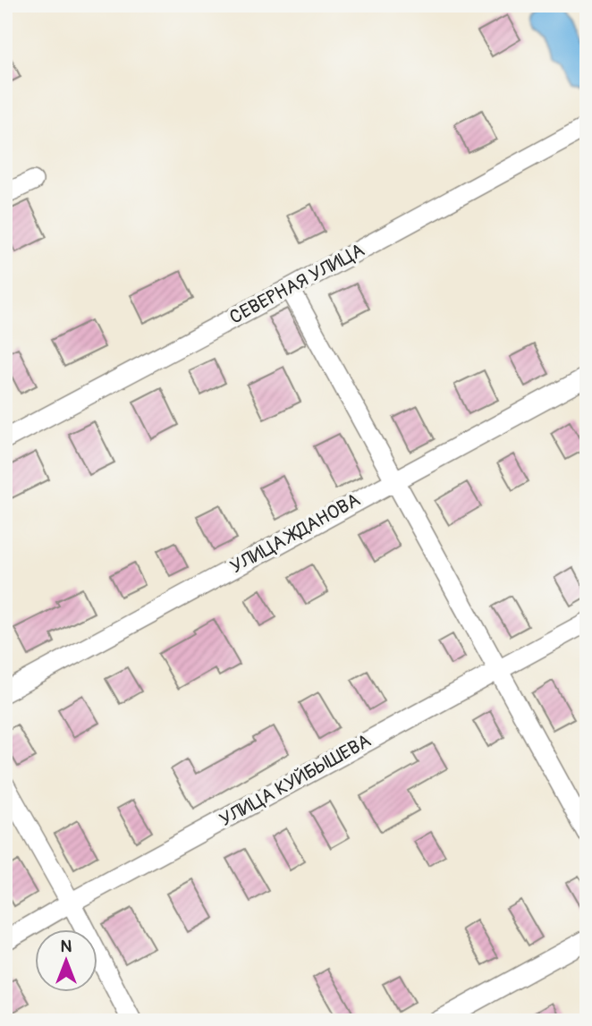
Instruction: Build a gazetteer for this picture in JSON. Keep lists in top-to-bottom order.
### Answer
{
  "streets": {
    "street": ["СЕВЕРНАЯ УЛИЦА", "УЛИЦА ЖДАНОВА", "УЛИЦА КУЙБЫШЕВА"]
  },
  "north": "top"
}
